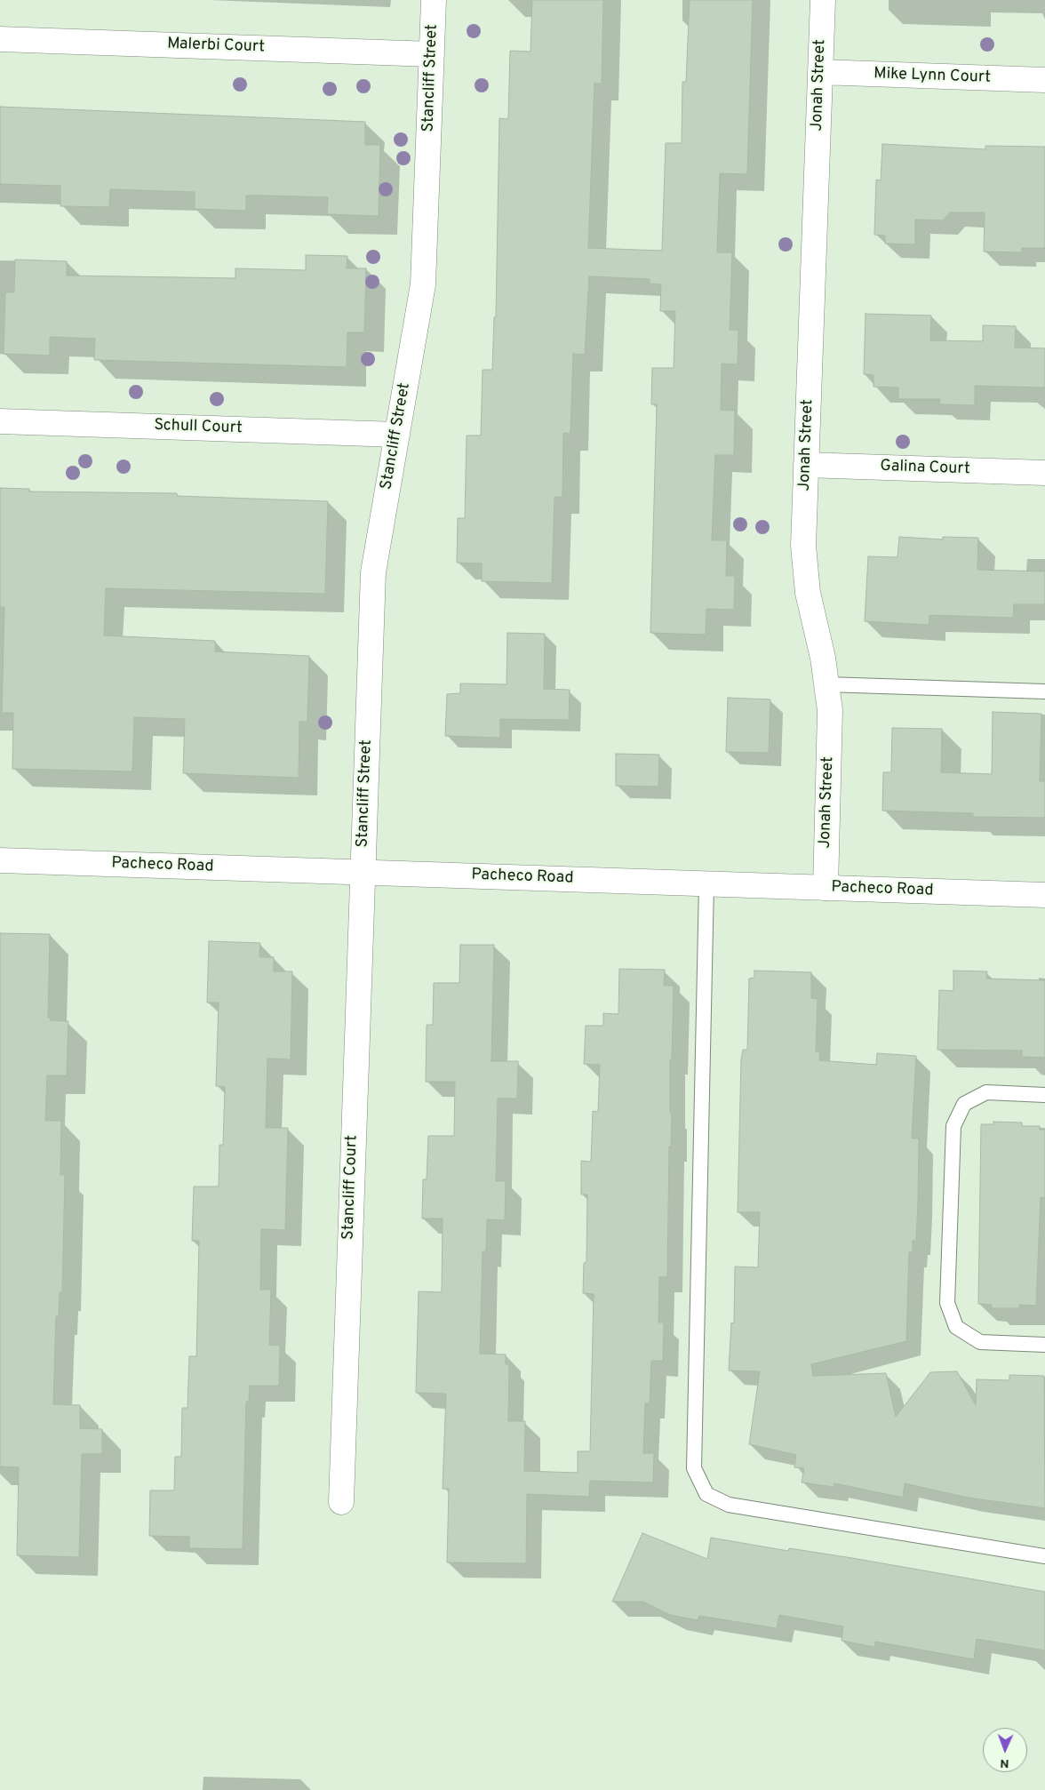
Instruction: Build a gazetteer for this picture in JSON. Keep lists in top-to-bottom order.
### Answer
{
  "streets": {
    "street": [
      "Malerbi Court",
      "Mike Lynn Court",
      "Stancliff Street",
      "Jonah Street",
      "Schull Court",
      "Galina Court",
      "Pacheco Road",
      "Stancliff Court"
    ]
  },
  "crossings": [
    ["Malerbi Court", "Stancliff Street"],
    ["Mike Lynn Court", "Jonah Street"],
    ["Stancliff Street", "Schull Court"],
    ["Stancliff Street", "Pacheco Road"],
    ["Stancliff Street", "Stancliff Court"],
    ["Jonah Street", "Galina Court"],
    ["Jonah Street", "Pacheco Road"],
    ["Pacheco Road", "Stancliff Court"]
  ],
  "north": "bottom"
}
